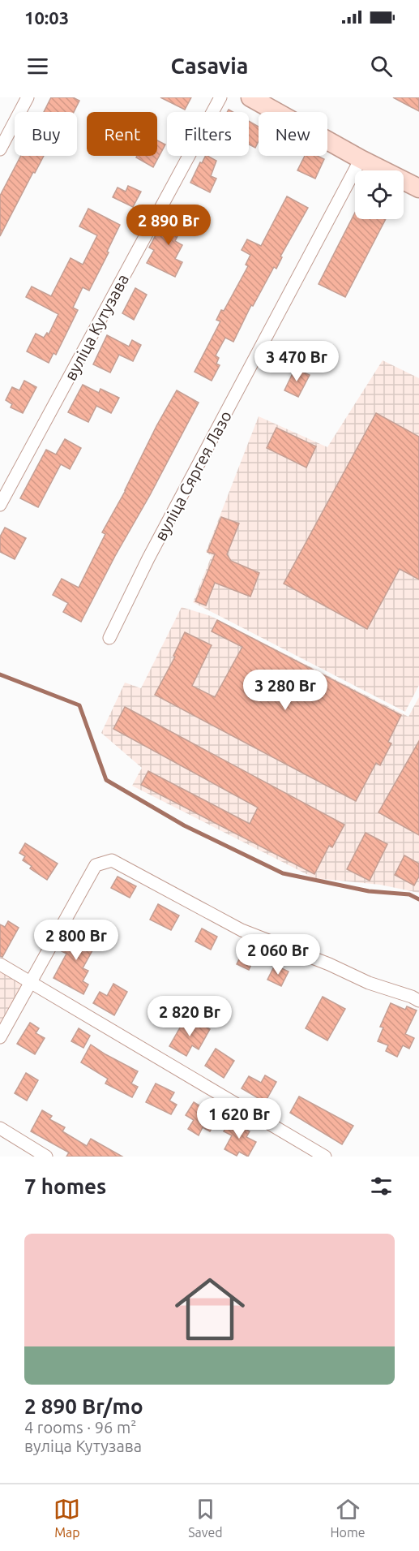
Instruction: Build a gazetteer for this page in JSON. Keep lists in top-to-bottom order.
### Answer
{
  "streets": {
    "street": ["вуліца Кутузава", "вуліца Сяргея Лазо"]
  },
  "page": {
    "status": "10:03",
    "header": "Casavia",
    "chip": [
      "Buy",
      "Rent",
      "Filters",
      "New"
    ],
    "price": [
      "2 890 Br",
      "3 470 Br",
      "3 280 Br",
      "2 800 Br",
      "2 060 Br",
      "2 820 Br",
      "1 620 Br"
    ],
    "heading": "7 homes",
    "list": [
      {
        "name": "2 890 Br/mo",
        "note": "4 rooms · 96 m² · вуліца Кутузава"
      }
    ],
    "tabs": ["Map", "Saved", "Home"]
  }
}
